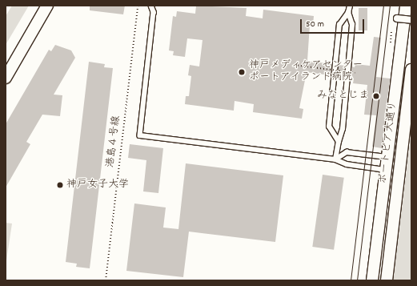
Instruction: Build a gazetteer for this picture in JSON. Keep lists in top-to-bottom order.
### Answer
{
  "streets": {
    "street": ["ポートピア大通り"],
    "path": ["港島４号線"]
  },
  "places": ["神戸メディケアセンター ポートアイランド病院", "みなとじま", "神戸女子大学"],
  "scale_bar": "50 m"
}
